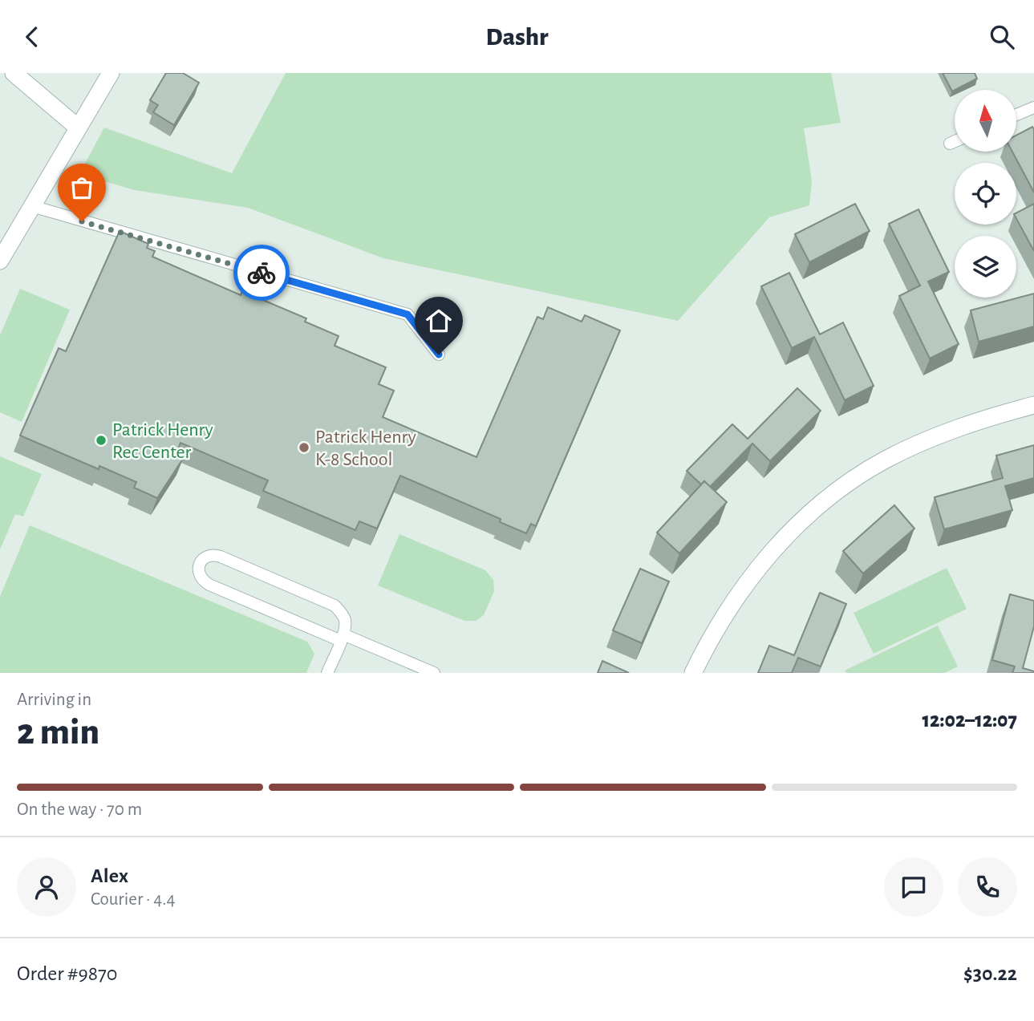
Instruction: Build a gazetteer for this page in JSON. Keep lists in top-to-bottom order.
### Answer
{
  "places": ["Patrick Henry Rec Center", "Patrick Henry K-8 School"],
  "north": "top",
  "page": {
    "header": "Dashr",
    "heading": ["2 min", "Arriving in", "12:02–12:07"],
    "panel": [
      "Alex",
      "Courier · 4.4",
      "Order #9870",
      "$30.22"
    ],
    "bar": "On the way · 70 m"
  }
}
